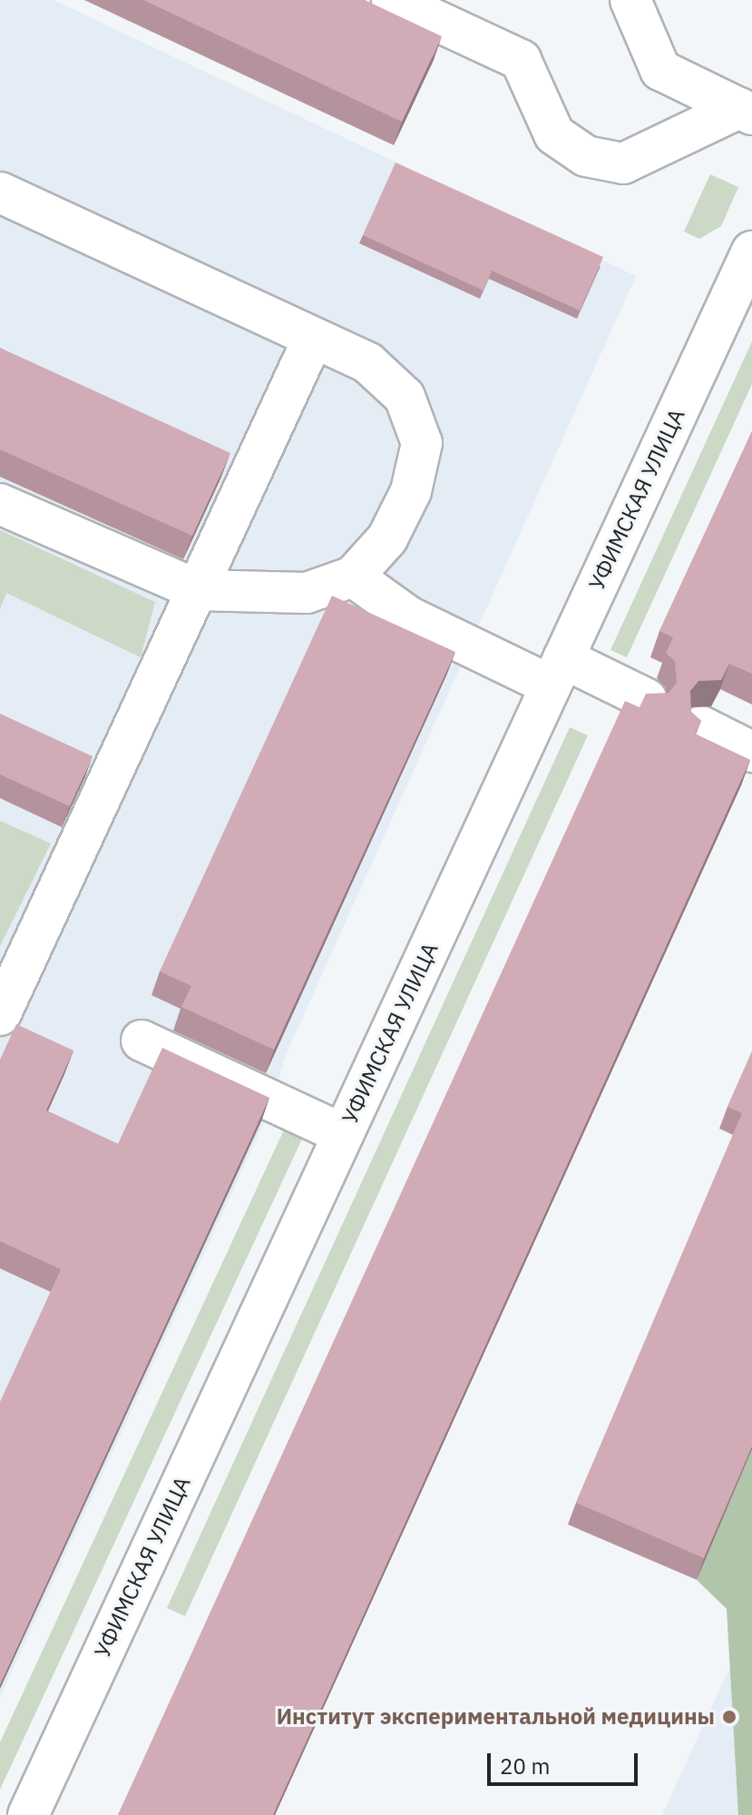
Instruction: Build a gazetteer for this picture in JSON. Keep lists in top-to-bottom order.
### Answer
{
  "streets": {
    "street": ["УФИМСКАЯ УЛИЦА"]
  },
  "places": ["Институт экспериментальной медицины"],
  "scale_bar": "20 m"
}
